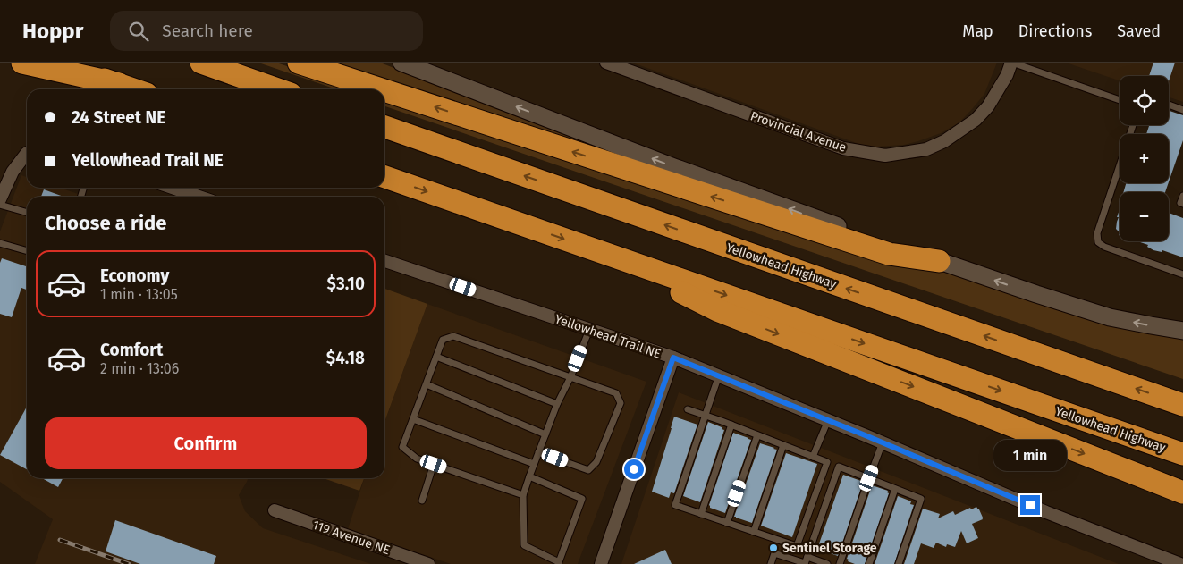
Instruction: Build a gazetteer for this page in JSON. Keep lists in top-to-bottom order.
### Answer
{
  "streets": {
    "highway": ["Yellowhead Highway"],
    "street": ["Provincial Avenue", "Yellowhead Trail NE", "119 Avenue NE"]
  },
  "places": ["Sentinel Storage"],
  "page": {
    "header": "Hoppr",
    "search": "Search here",
    "nav": ["Map", "Directions", "Saved"],
    "map_buttons": ["+", "−"],
    "banner": ["24 Street NE", "Yellowhead Trail NE"],
    "heading": "Choose a ride",
    "list": [
      {
        "name": "Economy",
        "note": "1 min · 13:05",
        "value": "$3.10"
      },
      {
        "name": "Comfort",
        "note": "2 min · 13:06",
        "value": "$4.18"
      }
    ],
    "buttons": "Confirm",
    "bubble": "1 min"
  }
}
